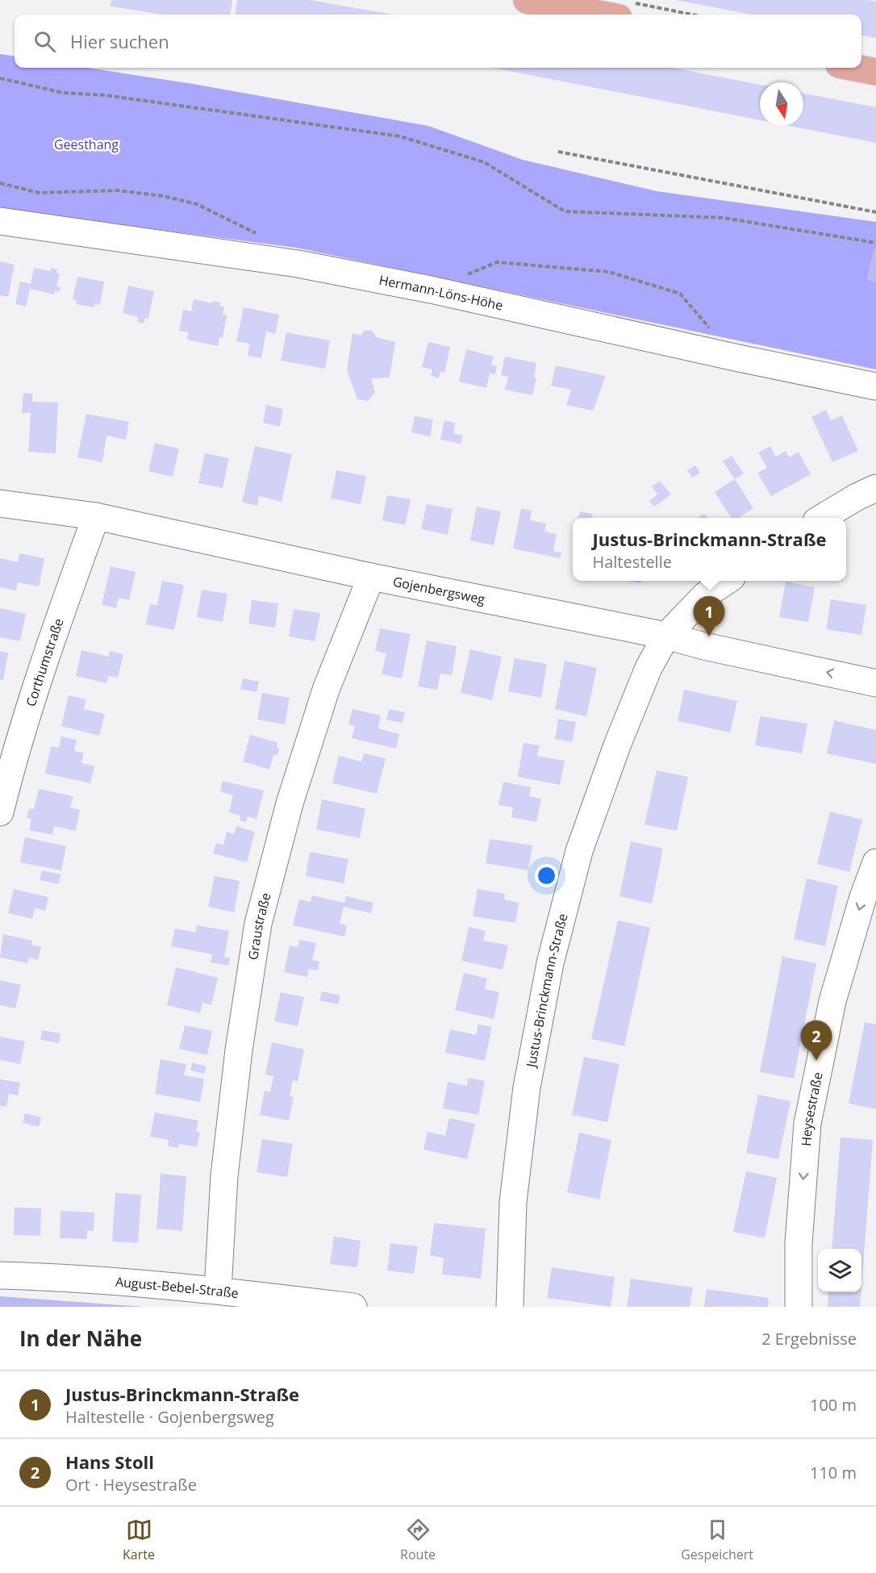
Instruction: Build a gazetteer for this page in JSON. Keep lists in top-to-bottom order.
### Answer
{
  "streets": {
    "street": [
      "Hermann-Löns-Höhe",
      "Gojenbergsweg",
      "Corthumstraße",
      "Graustraße",
      "Justus-Brinckmann-Straße",
      "Heysestraße",
      "August-Bebel-Straße"
    ]
  },
  "crossings": [
    ["Gojenbergsweg", "Corthumstraße"],
    ["Gojenbergsweg", "Graustraße"],
    ["Gojenbergsweg", "Justus-Brinckmann-Straße"],
    ["Graustraße", "August-Bebel-Straße"]
  ],
  "one_way": ["Heysestraße"],
  "parks": ["Geesthang"],
  "north": "bottom",
  "page": {
    "search": "Hier suchen",
    "popup": ["Justus-Brinckmann-Straße", "Haltestelle"],
    "pins": ["1", "2"],
    "heading": ["In der Nähe", "2 Ergebnisse"],
    "list": [
      {
        "mark": "1",
        "name": "Justus-Brinckmann-Straße",
        "note": "Haltestelle · Gojenbergsweg",
        "value": "100 m"
      },
      {
        "mark": "2",
        "name": "Hans Stoll",
        "note": "Ort · Heysestraße",
        "value": "110 m"
      }
    ],
    "nav": ["Karte", "Route", "Gespeichert"]
  }
}
